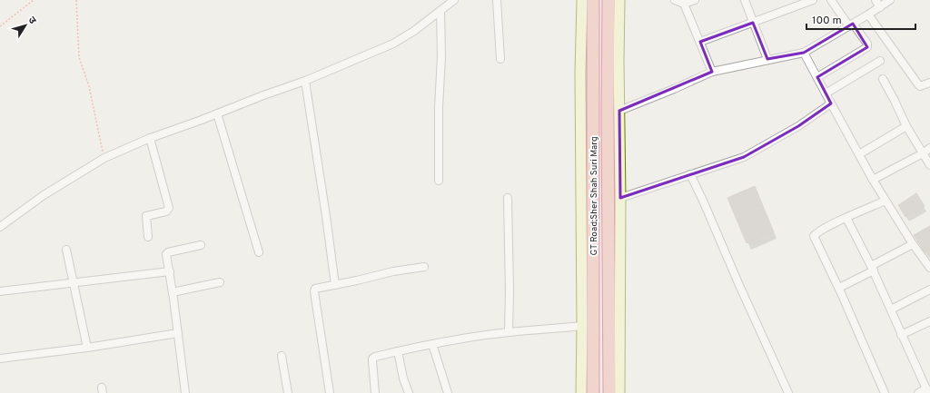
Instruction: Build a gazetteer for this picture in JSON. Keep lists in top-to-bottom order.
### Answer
{
  "streets": {
    "highway": ["GT Road;Sher Shah Suri Marg"]
  },
  "scale_bar": "100 m",
  "north": "top right"
}
